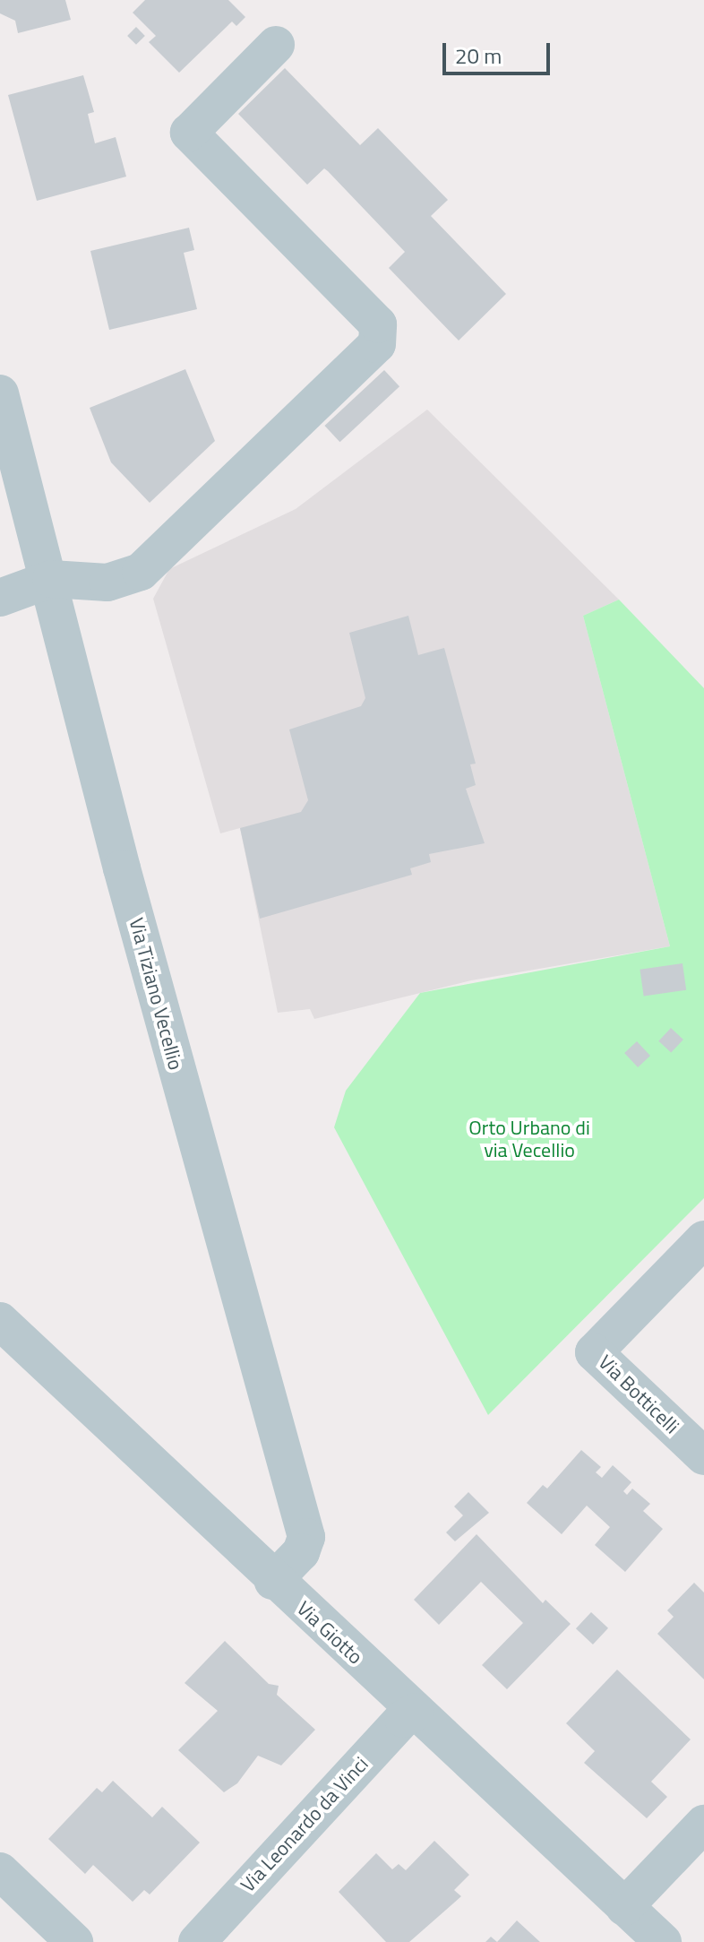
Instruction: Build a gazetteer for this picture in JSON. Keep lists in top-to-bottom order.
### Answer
{
  "streets": {
    "street": [
      "Via Tiziano Vecellio",
      "Via Botticelli",
      "Via Giotto",
      "Via Leonardo da Vinci"
    ]
  },
  "crossings": [
    ["Via Tiziano Vecellio", "Via Giotto"],
    ["Via Giotto", "Via Leonardo da Vinci"]
  ],
  "parks": ["Orto Urbano di via Vecellio"],
  "scale_bar": "20 m"
}
